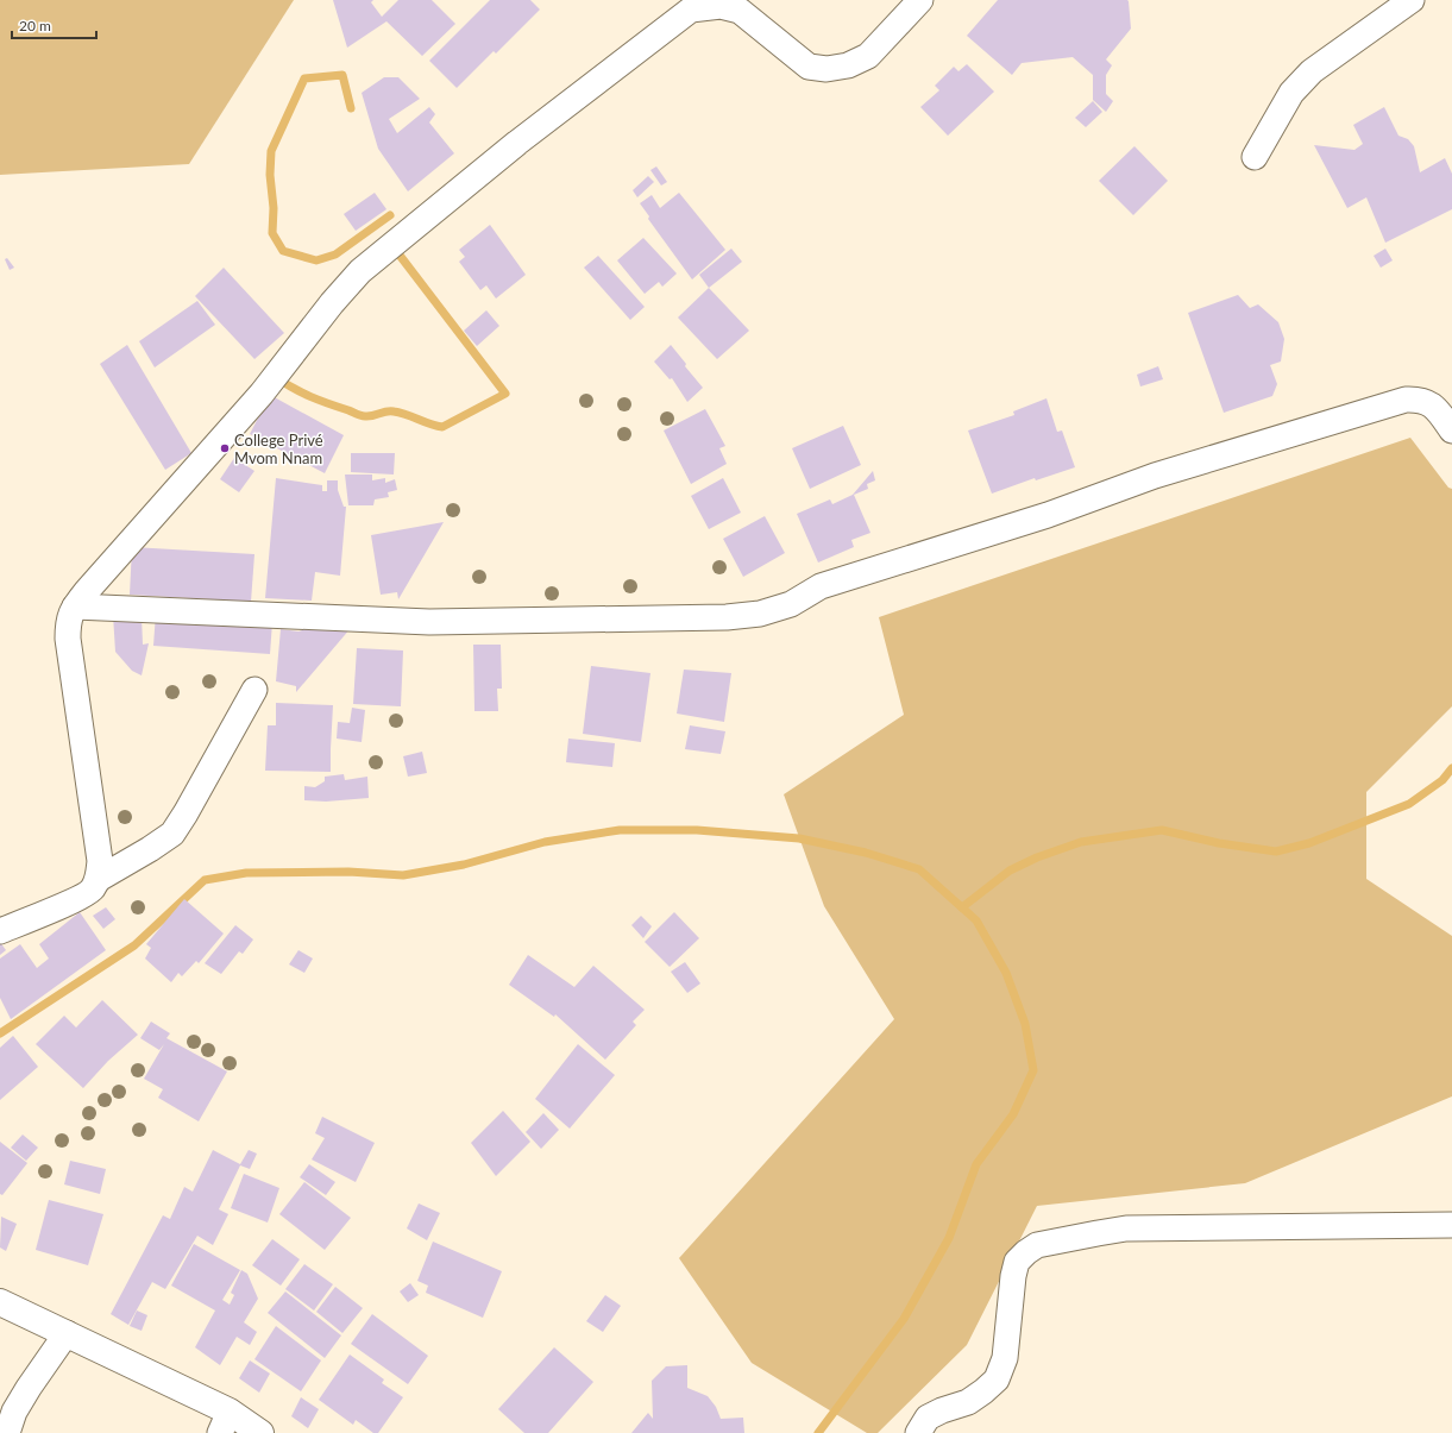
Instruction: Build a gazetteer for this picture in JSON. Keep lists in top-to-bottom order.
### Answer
{
  "places": ["College Privé Mvom Nnam"],
  "scale_bar": "20 m"
}
